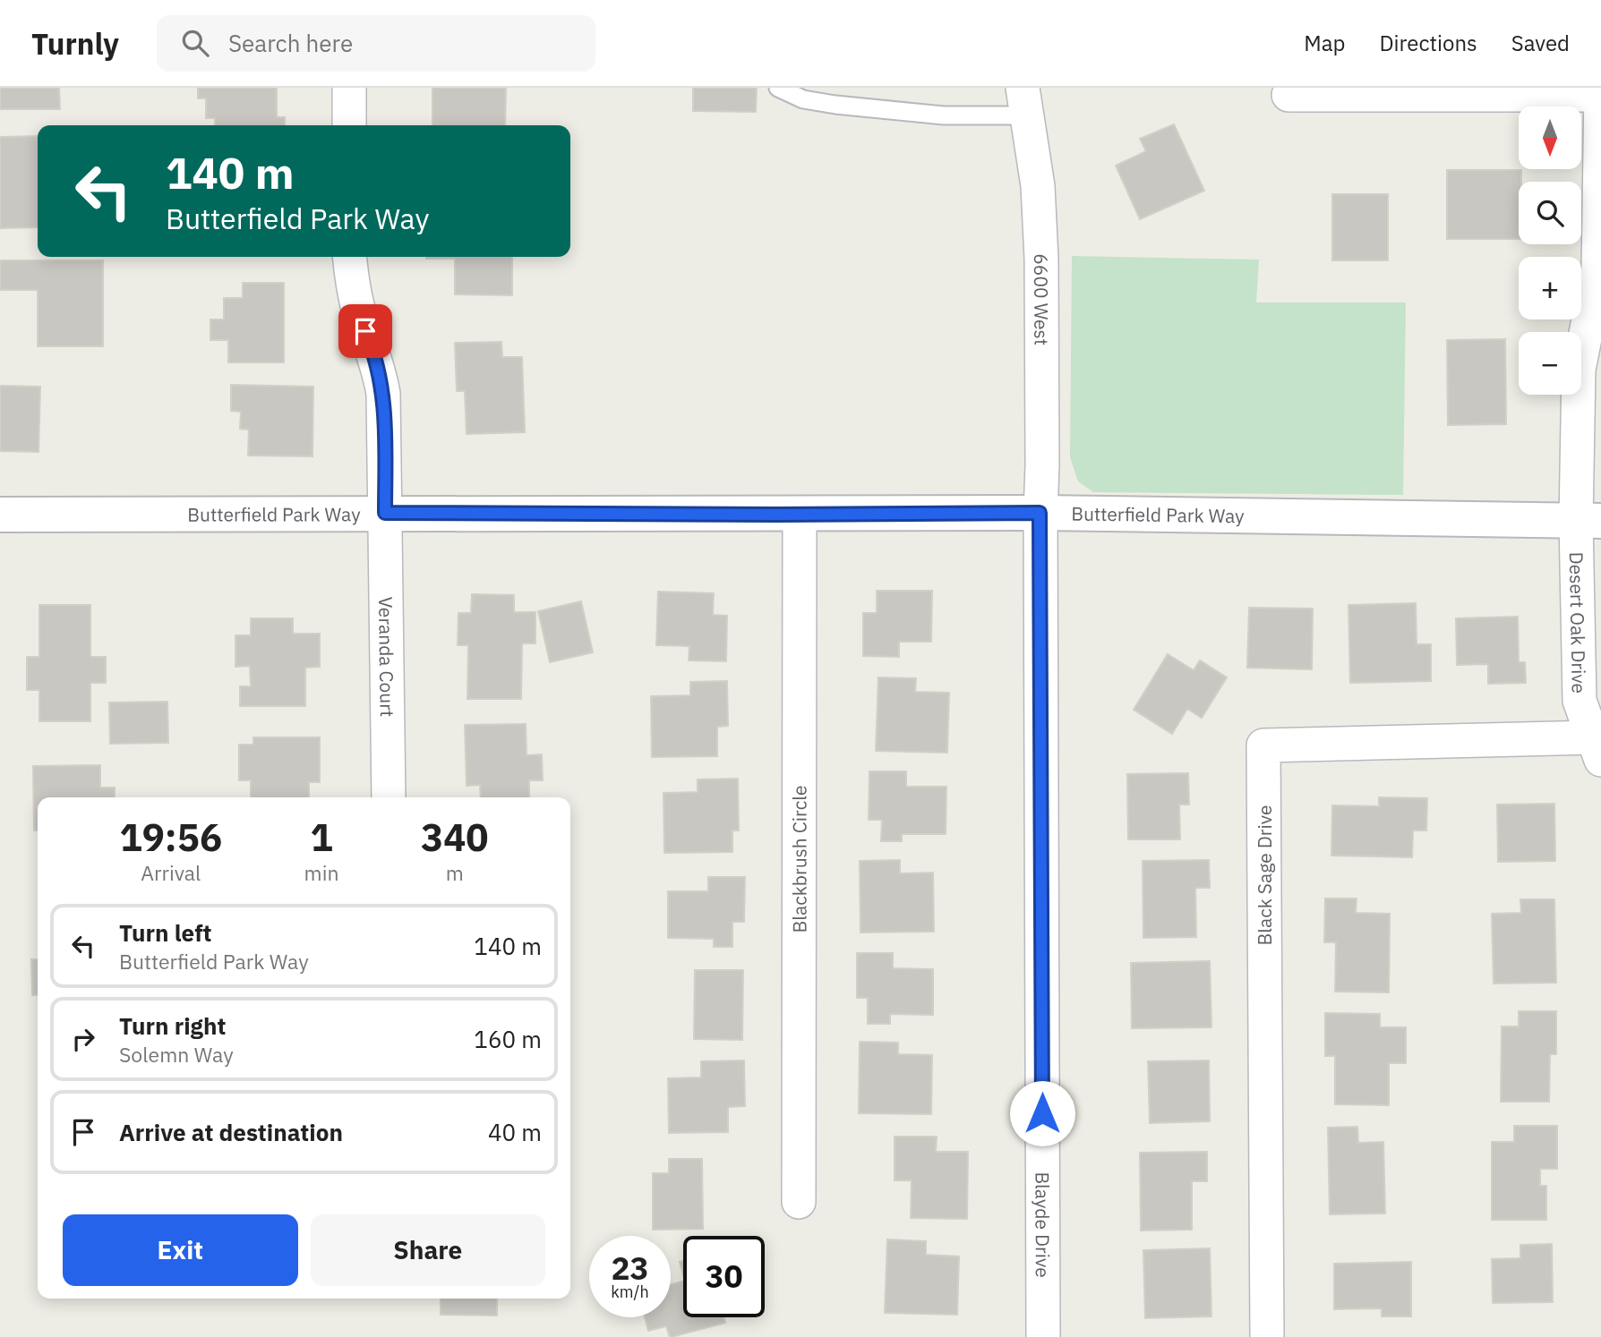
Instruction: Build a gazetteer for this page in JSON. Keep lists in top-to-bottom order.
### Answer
{
  "streets": {
    "street": [
      "6600 West",
      "Butterfield Park Way",
      "Desert Oak Drive",
      "Veranda Court",
      "Blackbrush Circle",
      "Black Sage Drive",
      "Blayde Drive"
    ]
  },
  "crossings": [
    ["6600 West", "Butterfield Park Way"],
    ["6600 West", "Blayde Drive"],
    ["Butterfield Park Way", "Desert Oak Drive"],
    ["Butterfield Park Way", "Veranda Court"],
    ["Butterfield Park Way", "Blackbrush Circle"],
    ["Butterfield Park Way", "Blayde Drive"],
    ["Desert Oak Drive", "Black Sage Drive"]
  ],
  "north": "bottom",
  "page": {
    "header": "Turnly",
    "search": "Search here",
    "nav": ["Map", "Directions", "Saved"],
    "map_buttons": ["+", "−"],
    "turn": ["140 m", "Butterfield Park Way"],
    "eta": [
      "19:56",
      "Arrival",
      "1",
      "min",
      "340",
      "m"
    ],
    "list": [
      {
        "name": "Turn left",
        "note": "Butterfield Park Way",
        "value": "140 m"
      },
      {
        "name": "Turn right",
        "note": "Solemn Way",
        "value": "160 m"
      },
      {
        "name": "Arrive at destination",
        "value": "40 m"
      }
    ],
    "buttons": ["Exit", "Share"],
    "speed": "23 km/h",
    "limit": "30"
  }
}
